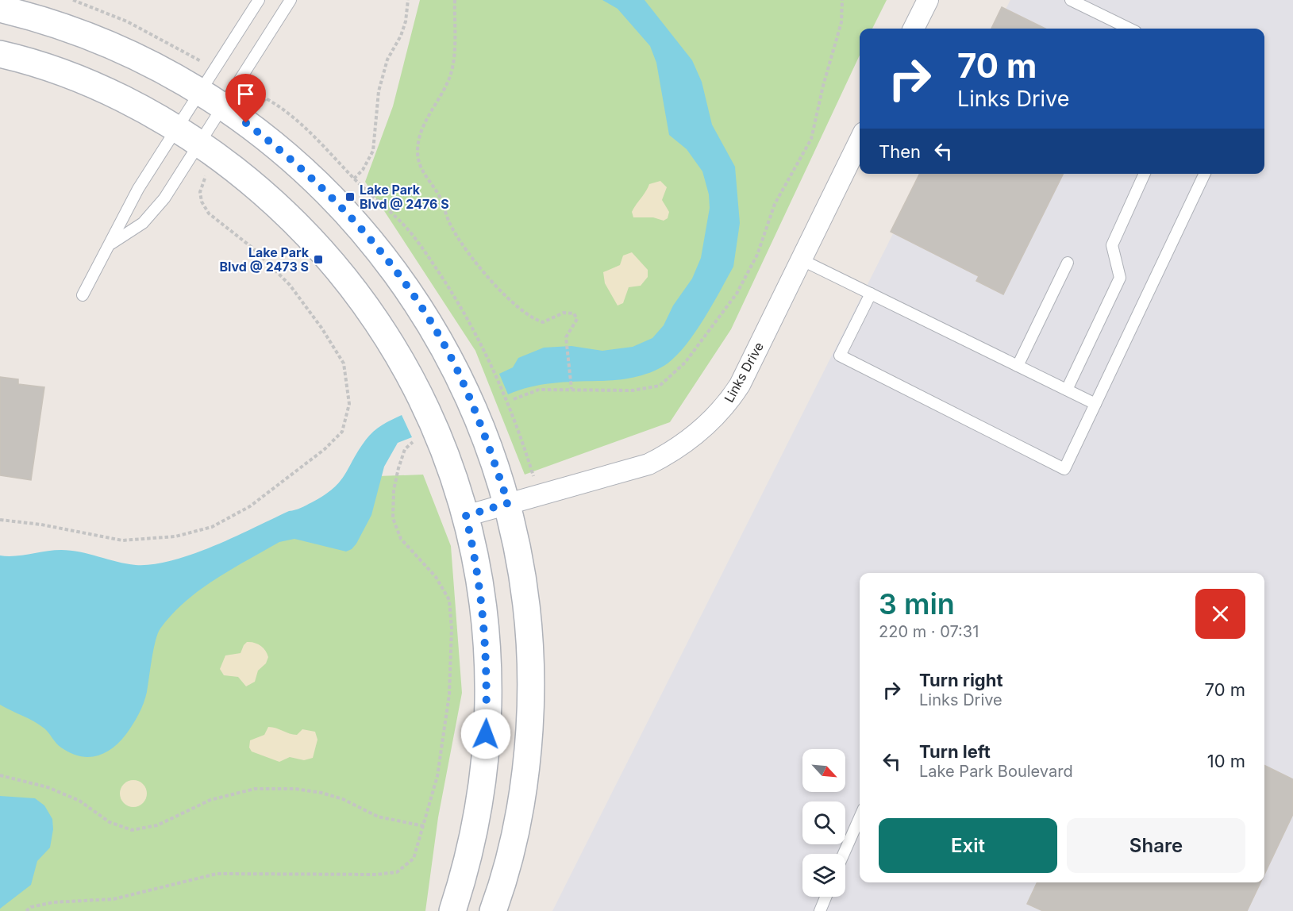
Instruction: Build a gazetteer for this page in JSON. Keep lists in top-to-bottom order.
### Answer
{
  "streets": {
    "street": ["Links Drive"]
  },
  "places": {
    "transit": ["Lake Park Blvd @ 2476 S", "Lake Park Blvd @ 2473 S"]
  },
  "north": "bottom right",
  "page": {
    "turn": ["70 m", "Links Drive"],
    "then": "Then",
    "heading": ["3 min", "220 m · 07:31"],
    "list": [
      {
        "name": "Turn right",
        "note": "Links Drive",
        "value": "70 m"
      },
      {
        "name": "Turn left",
        "note": "Lake Park Boulevard",
        "value": "10 m"
      }
    ],
    "buttons": ["Exit", "Share"]
  }
}
